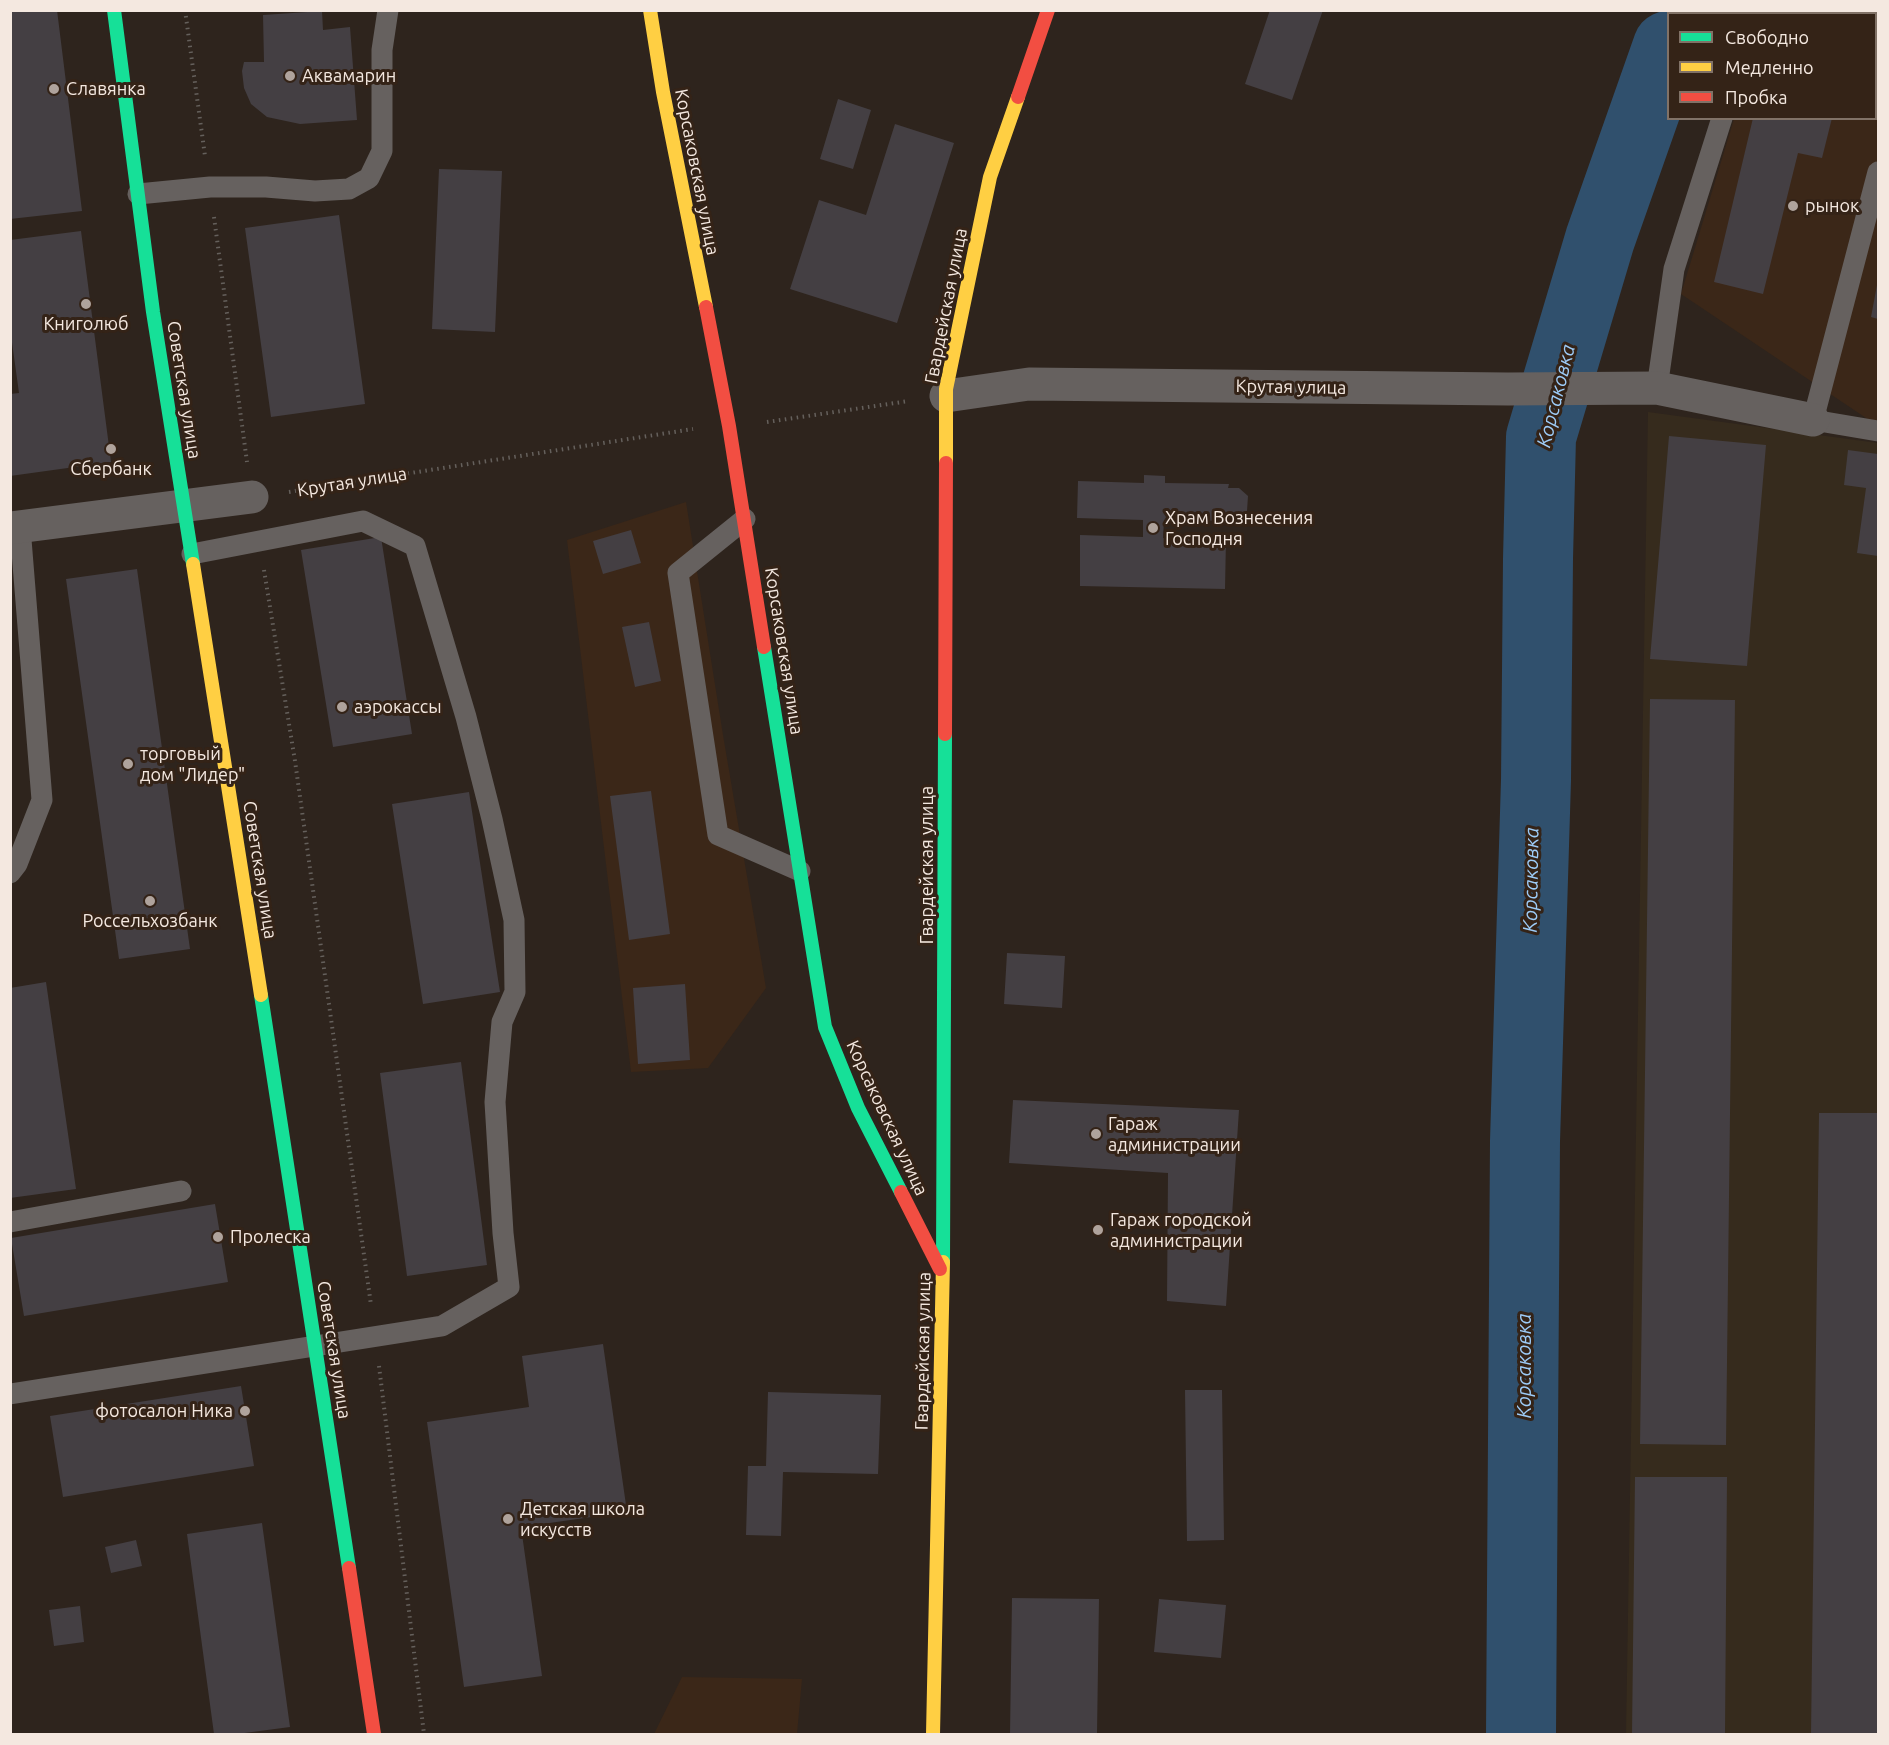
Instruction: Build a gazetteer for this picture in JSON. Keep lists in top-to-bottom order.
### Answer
{
  "streets": {
    "main road": ["Корсаковская улица", "Гвардейская улица", "Советская улица"],
    "street": ["Крутая улица"]
  },
  "crossings": [
    ["Корсаковская улица", "Гвардейская улица"],
    ["Гвардейская улица", "Крутая улица"]
  ],
  "water": ["Корсаковка"],
  "places": [
    "Аквамарин",
    "Славянка",
    "рынок",
    "Книголюб",
    "Сбербанк",
    "Храм Вознесения Господня",
    "аэрокассы",
    "торговый дом \"Лидер\"",
    "Россельхозбанк",
    "Гараж администрации",
    "Гараж городской администрации",
    "Пролеска",
    "фотосалон Ника",
    "Детская школа искусств"
  ],
  "legend": ["Свободно", "Медленно", "Пробка"]
}
